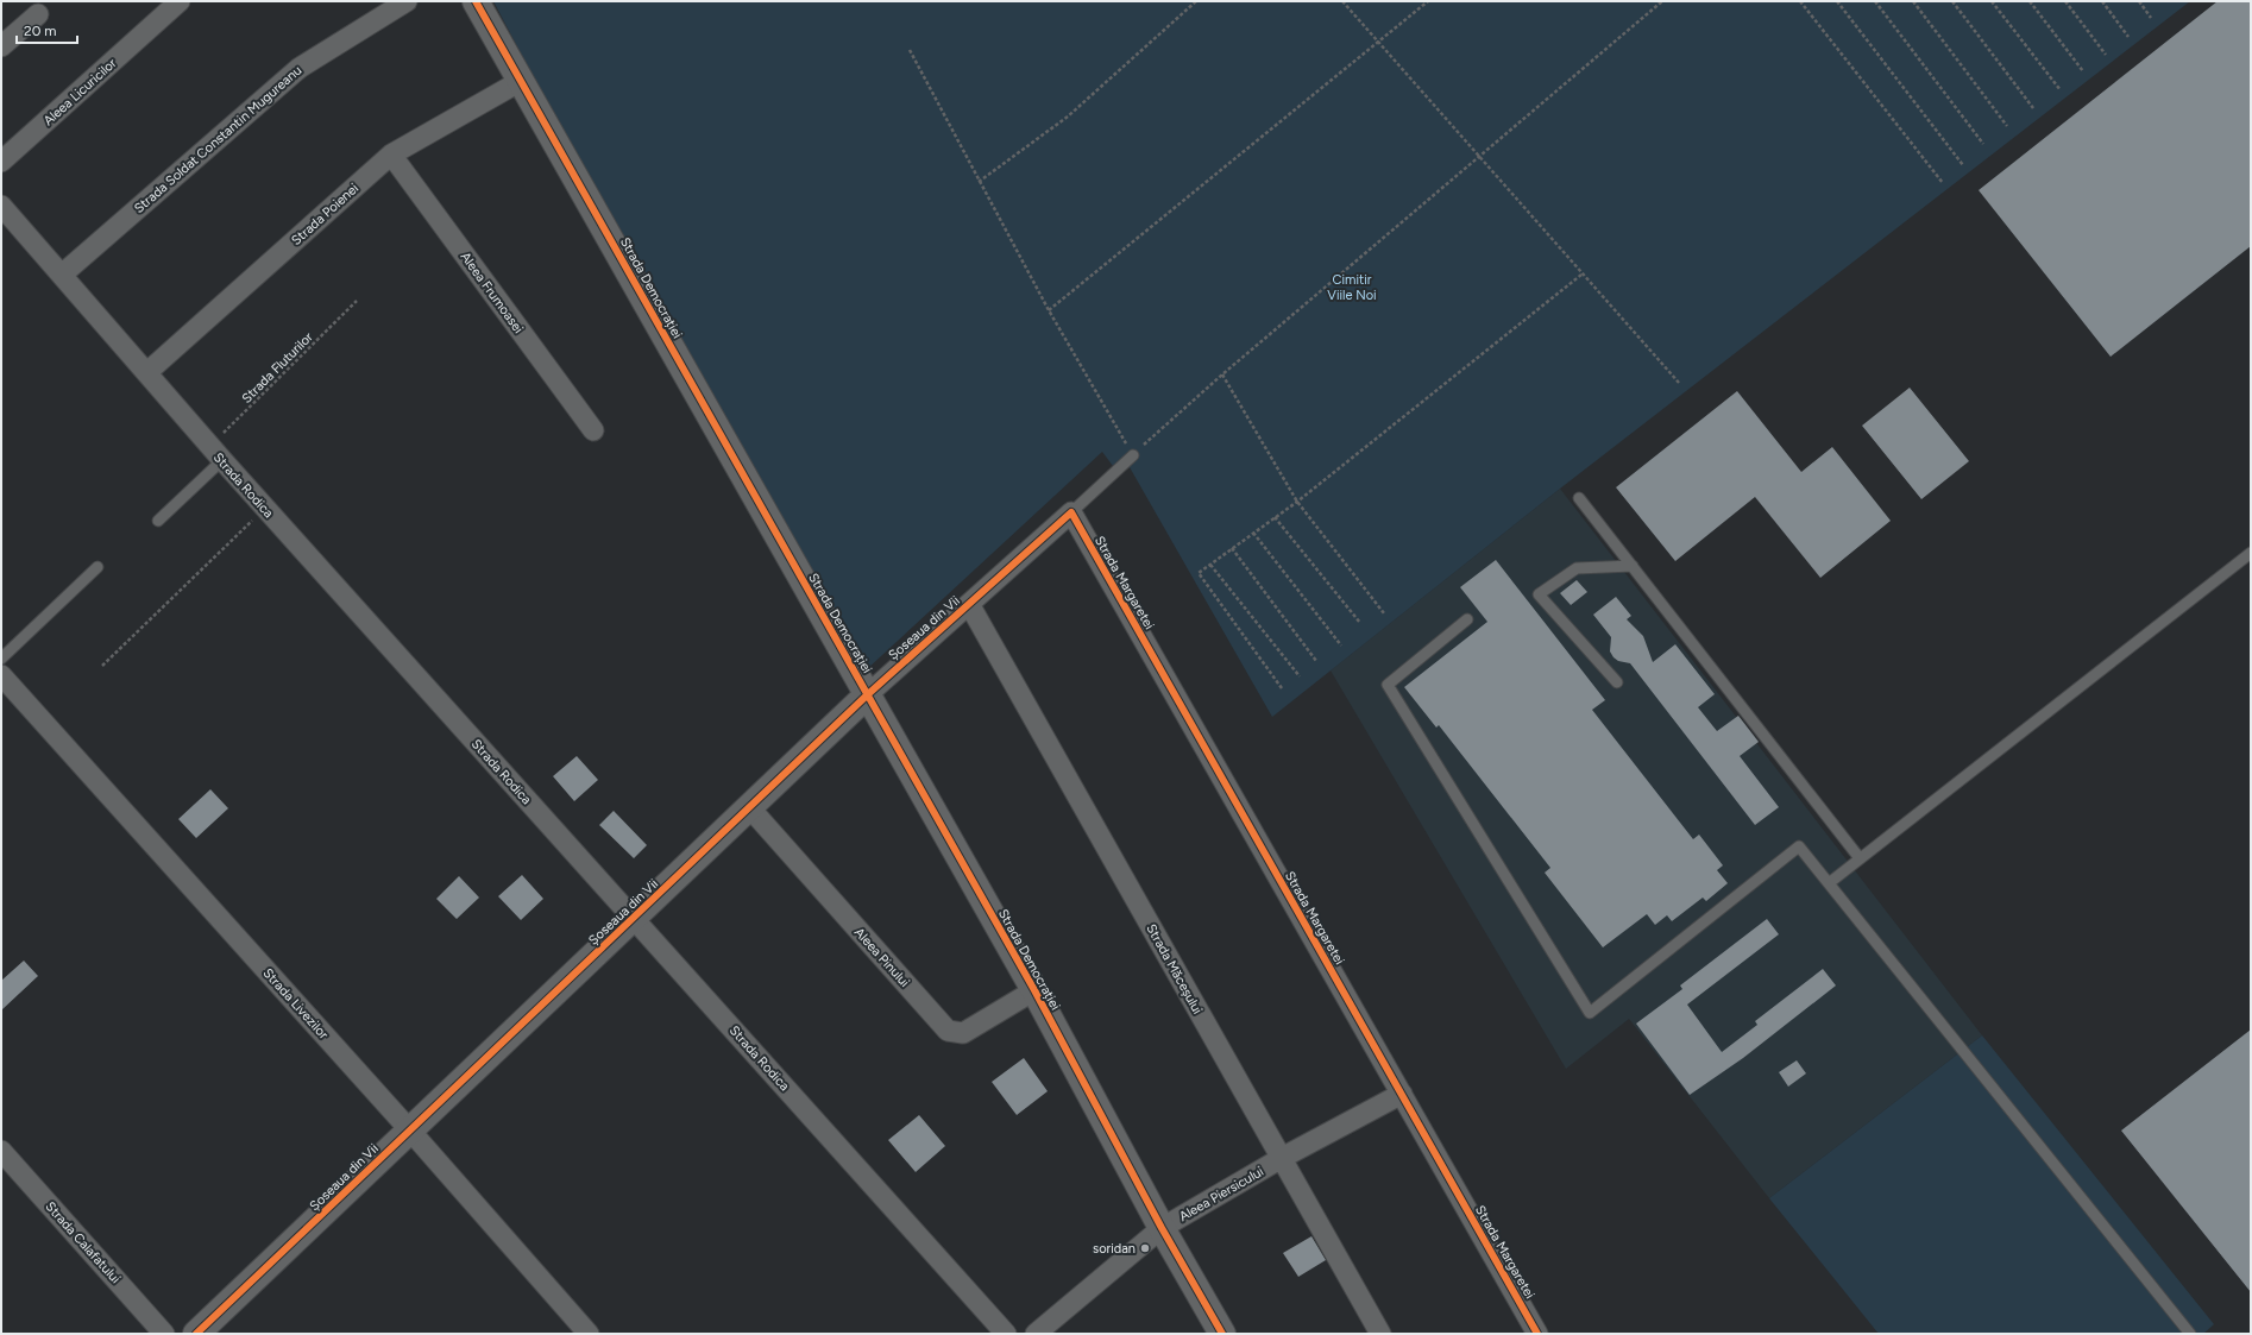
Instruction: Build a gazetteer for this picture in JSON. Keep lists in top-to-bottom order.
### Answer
{
  "streets": {
    "street": [
      "Aleea Licuricilor",
      "Strada Soldat Constantin Mugureanu",
      "Strada Poienei",
      "Strada Democrației",
      "Aleea Frumoasei",
      "Strada Rodica",
      "Strada Margaretei",
      "Șoseaua din Vii",
      "Aleea Pinului",
      "Strada Măceșului",
      "Strada Livezilor",
      "Aleea Piersicului",
      "Strada Calafatului"
    ],
    "path": ["Strada Fluturilor"]
  },
  "crossings": [
    ["Strada Soldat Constantin Mugureanu", "Strada Rodica"],
    ["Strada Poienei", "Strada Democrației"],
    ["Strada Poienei", "Aleea Frumoasei"],
    ["Strada Poienei", "Strada Rodica"],
    ["Strada Democrației", "Șoseaua din Vii"],
    ["Strada Democrației", "Aleea Pinului"],
    ["Strada Democrației", "Aleea Piersicului"],
    ["Strada Fluturilor", "Strada Rodica"],
    ["Strada Rodica", "Șoseaua din Vii"],
    ["Strada Margaretei", "Șoseaua din Vii"],
    ["Strada Margaretei", "Aleea Piersicului"],
    ["Șoseaua din Vii", "Aleea Pinului"],
    ["Șoseaua din Vii", "Strada Măceșului"],
    ["Șoseaua din Vii", "Strada Livezilor"],
    ["Strada Măceșului", "Aleea Piersicului"]
  ],
  "parks": ["Cimitir Viile Noi"],
  "places": ["soridan"],
  "scale_bar": "20 m"
}
